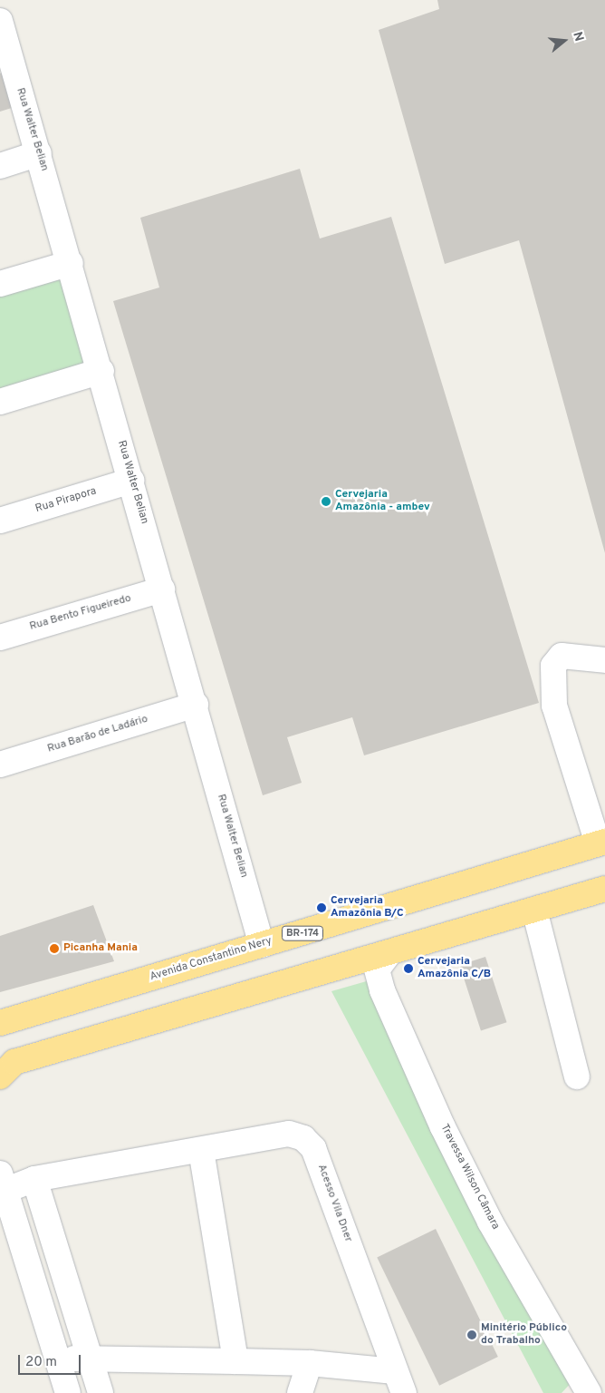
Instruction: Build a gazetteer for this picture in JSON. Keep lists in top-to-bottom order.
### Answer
{
  "streets": {
    "highway": ["BR-174", "Avenida Constantino Nery"],
    "street": [
      "Rua Walter Belian",
      "Rua Pirapora",
      "Rua Bento Figueiredo",
      "Rua Barão de Ladário",
      "Travessa Wilson Câmara",
      "Acesso Vila Dner"
    ]
  },
  "crossings": [
    ["Rua Walter Belian", "Rua Pirapora"],
    ["Rua Walter Belian", "Rua Bento Figueiredo"],
    ["Rua Walter Belian", "Rua Barão de Ladário"],
    ["Rua Walter Belian", "Avenida Constantino Nery"]
  ],
  "places": [
    "Cervejaria Amazônia - ambev",
    "Cervejaria Amazônia B/C",
    "Picanha Mania",
    "Cervejaria Amazônia C/B",
    "Minitério Público do Trabalho"
  ],
  "scale_bar": "20 m",
  "north": "right"
}
